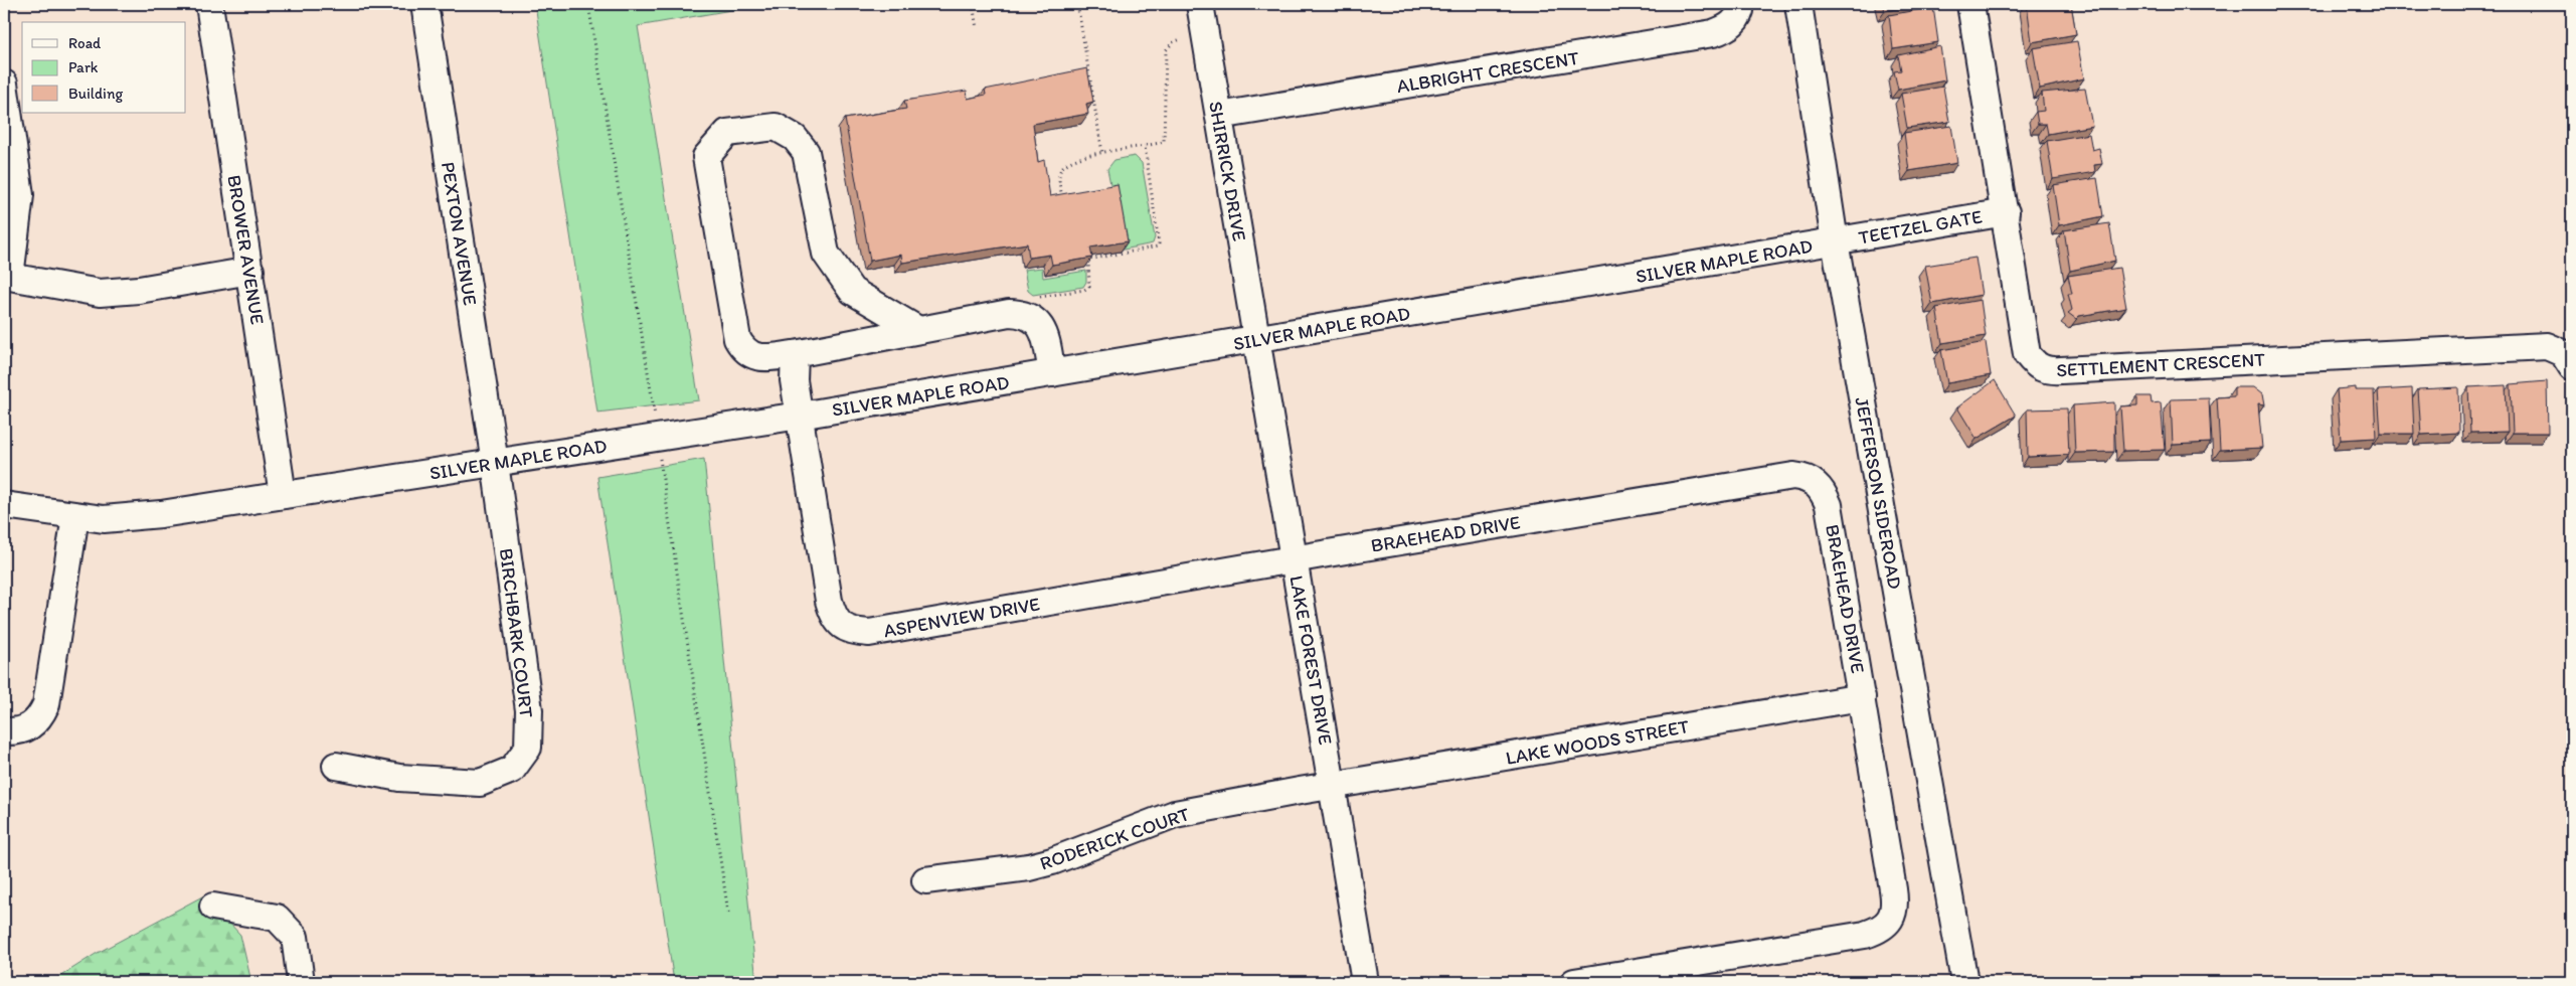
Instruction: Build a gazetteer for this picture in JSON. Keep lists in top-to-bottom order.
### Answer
{
  "streets": {
    "street": [
      "ALBRIGHT CRESCENT",
      "SHIRRICK DRIVE",
      "TEETZEL GATE",
      "PEXTON AVENUE",
      "BROWER AVENUE",
      "SILVER MAPLE ROAD",
      "SETTLEMENT CRESCENT",
      "JEFFERSON SIDEROAD",
      "BRAEHEAD DRIVE",
      "ASPENVIEW DRIVE",
      "BIRCHBARK COURT",
      "LAKE FOREST DRIVE",
      "LAKE WOODS STREET",
      "RODERICK COURT"
    ]
  },
  "crossings": [
    ["ALBRIGHT CRESCENT", "SHIRRICK DRIVE"],
    ["SHIRRICK DRIVE", "SILVER MAPLE ROAD"],
    ["SHIRRICK DRIVE", "LAKE FOREST DRIVE"],
    ["TEETZEL GATE", "SILVER MAPLE ROAD"],
    ["TEETZEL GATE", "SETTLEMENT CRESCENT"],
    ["TEETZEL GATE", "JEFFERSON SIDEROAD"],
    ["PEXTON AVENUE", "SILVER MAPLE ROAD"],
    ["PEXTON AVENUE", "BIRCHBARK COURT"],
    ["BROWER AVENUE", "SILVER MAPLE ROAD"],
    ["SILVER MAPLE ROAD", "JEFFERSON SIDEROAD"],
    ["SILVER MAPLE ROAD", "ASPENVIEW DRIVE"],
    ["SILVER MAPLE ROAD", "BIRCHBARK COURT"],
    ["SILVER MAPLE ROAD", "LAKE FOREST DRIVE"],
    ["BRAEHEAD DRIVE", "ASPENVIEW DRIVE"],
    ["BRAEHEAD DRIVE", "LAKE FOREST DRIVE"],
    ["BRAEHEAD DRIVE", "LAKE WOODS STREET"],
    ["ASPENVIEW DRIVE", "LAKE FOREST DRIVE"],
    ["LAKE FOREST DRIVE", "LAKE WOODS STREET"],
    ["LAKE FOREST DRIVE", "RODERICK COURT"],
    ["LAKE WOODS STREET", "RODERICK COURT"]
  ],
  "legend": ["Road", "Park", "Building"]
}
